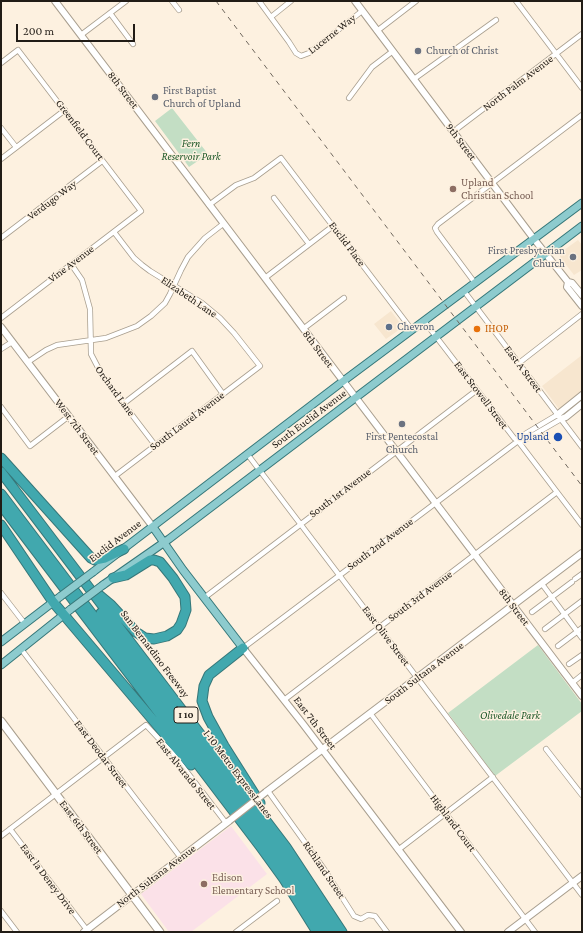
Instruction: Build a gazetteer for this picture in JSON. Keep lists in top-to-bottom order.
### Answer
{
  "streets": {
    "highway": ["San Bernardino Freeway", "I 10", "I-10 Metro ExpressLanes"],
    "main road": [
      "South Euclid Avenue",
      "Euclid Avenue",
      "East 7th Street",
      "East 6th Street"
    ],
    "street": [
      "Lucerne Way",
      "North Palm Avenue",
      "8th Street",
      "Greenfield Court",
      "9th Street",
      "Verdugo Way",
      "Euclid Place",
      "Vine Avenue",
      "Elizabeth Lane",
      "East A Street",
      "Orchard Lane",
      "East Stowell Street",
      "South Laurel Avenue",
      "West 7th Street",
      "South 1st Avenue",
      "South 2nd Avenue",
      "South 3rd Avenue",
      "East Olive Street",
      "South Sultana Avenue",
      "East Deodar Street",
      "East Alvarado Street",
      "Highland Court",
      "Richland Street",
      "North Sultana Avenue",
      "East la Deney Drive"
    ]
  },
  "crossings": [
    ["Lucerne Way", "9th Street"],
    ["North Palm Avenue", "9th Street"],
    ["8th Street", "Euclid Place"],
    ["8th Street", "South Euclid Avenue"],
    ["8th Street", "South 1st Avenue"],
    ["8th Street", "South 2nd Avenue"],
    ["8th Street", "South 3rd Avenue"],
    ["8th Street", "South Sultana Avenue"],
    ["Greenfield Court", "Verdugo Way"],
    ["Greenfield Court", "Vine Avenue"],
    ["9th Street", "South Euclid Avenue"],
    ["Euclid Place", "South Euclid Avenue"],
    ["Vine Avenue", "Elizabeth Lane"],
    ["Vine Avenue", "Orchard Lane"],
    ["Elizabeth Lane", "South Laurel Avenue"],
    ["East A Street", "South Euclid Avenue"],
    ["East A Street", "South 2nd Avenue"],
    ["Orchard Lane", "South Laurel Avenue"],
    ["East Stowell Street", "South Euclid Avenue"],
    ["East Stowell Street", "South 1st Avenue"],
    ["East Stowell Street", "South 2nd Avenue"],
    ["East Stowell Street", "South 3rd Avenue"],
    ["South Euclid Avenue", "Euclid Avenue"],
    ["South Euclid Avenue", "East Olive Street"],
    ["South Euclid Avenue", "East 7th Street"],
    ["South Laurel Avenue", "West 7th Street"],
    ["West 7th Street", "Euclid Avenue"],
    ["West 7th Street", "East 7th Street"],
    ["South 1st Avenue", "East Olive Street"],
    ["South 1st Avenue", "East 7th Street"],
    ["Euclid Avenue", "East 7th Street"],
    ["South 2nd Avenue", "East Olive Street"],
    ["South 2nd Avenue", "East 7th Street"],
    ["South 3rd Avenue", "East Olive Street"],
    ["South 3rd Avenue", "East 7th Street"],
    ["East Olive Street", "South Sultana Avenue"],
    ["South Sultana Avenue", "East 7th Street"],
    ["South Sultana Avenue", "Highland Court"],
    ["South Sultana Avenue", "Richland Street"],
    ["South Sultana Avenue", "North Sultana Avenue"],
    ["East Deodar Street", "East Alvarado Street"],
    ["East Deodar Street", "North Sultana Avenue"],
    ["East Alvarado Street", "North Sultana Avenue"],
    ["East 6th Street", "North Sultana Avenue"],
    ["Richland Street", "North Sultana Avenue"],
    ["North Sultana Avenue", "East la Deney Drive"]
  ],
  "parks": ["Fern Reservoir Park", "Olivedale Park"],
  "places": [
    "Church of Christ",
    "First Baptist Church of Upland",
    "Upland Christian School",
    "First Presbyterian Church",
    "Chevron",
    "IHOP",
    "First Pentecostal Church",
    "Upland",
    "Edison Elementary School"
  ],
  "scale_bar": "200 m"
}
